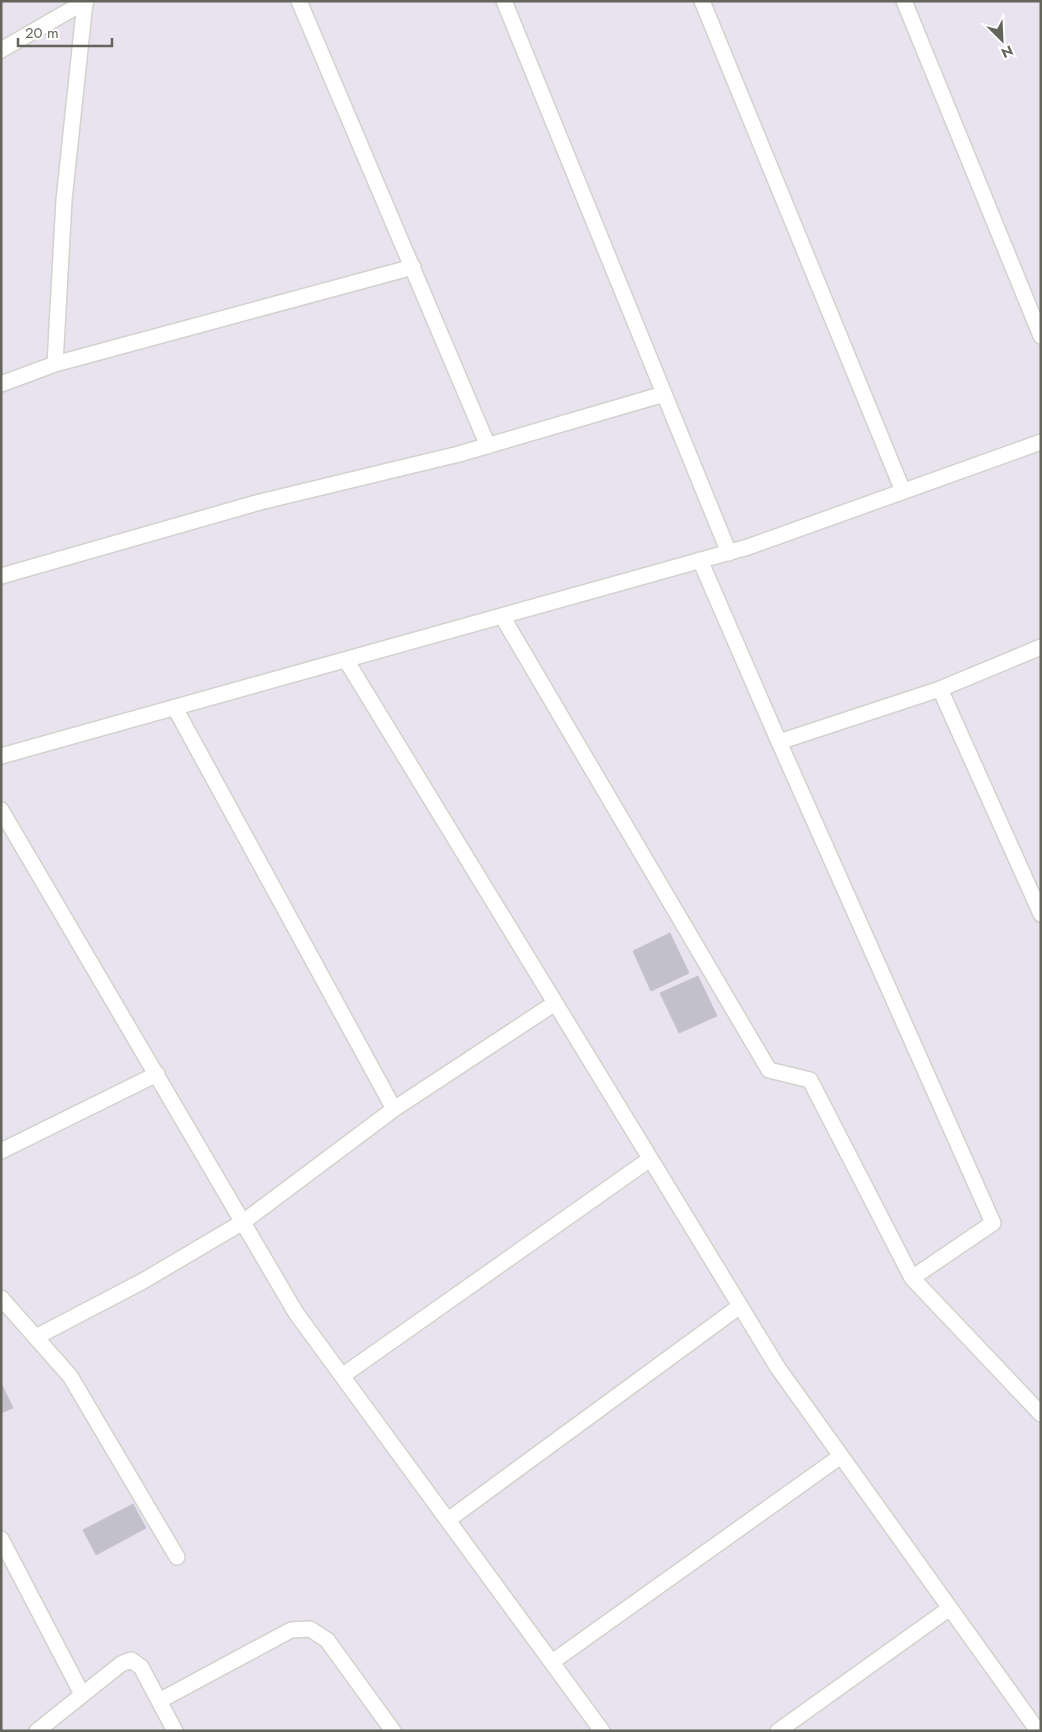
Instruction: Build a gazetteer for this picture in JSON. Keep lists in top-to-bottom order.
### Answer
{
  "scale_bar": "20 m",
  "north": "bottom right"
}
